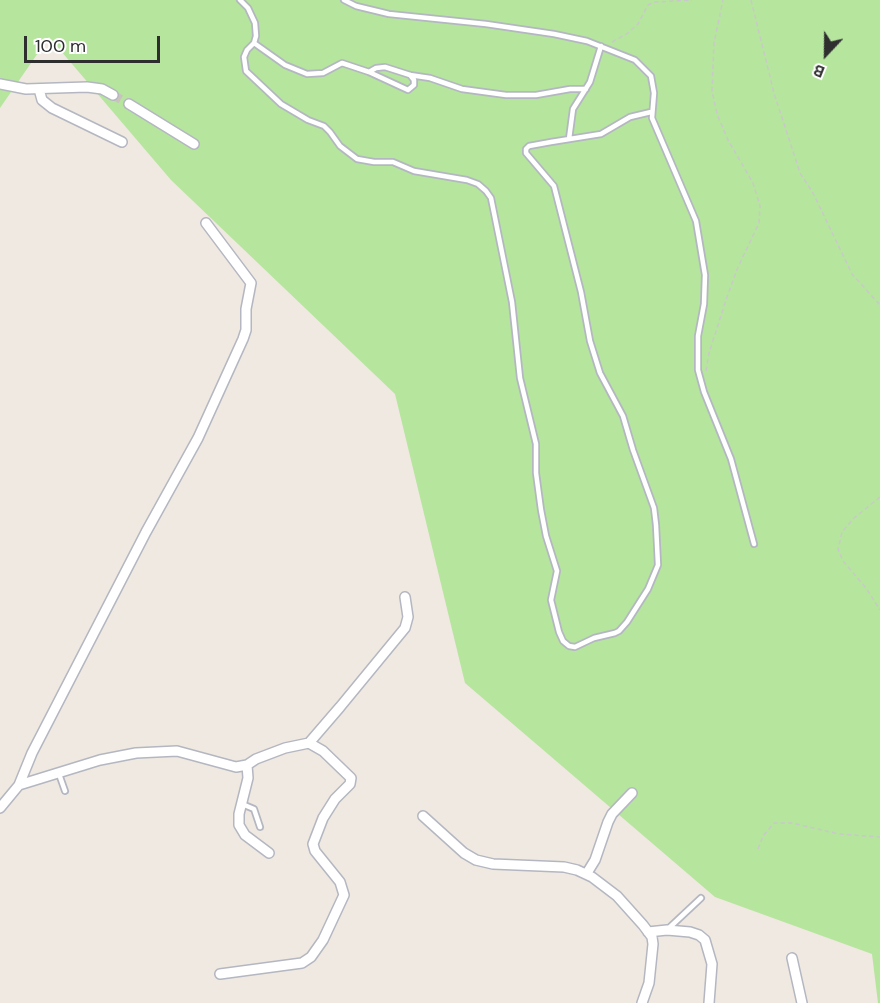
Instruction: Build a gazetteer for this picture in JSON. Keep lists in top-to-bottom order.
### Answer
{
  "scale_bar": "100 m",
  "north": "bottom"
}
